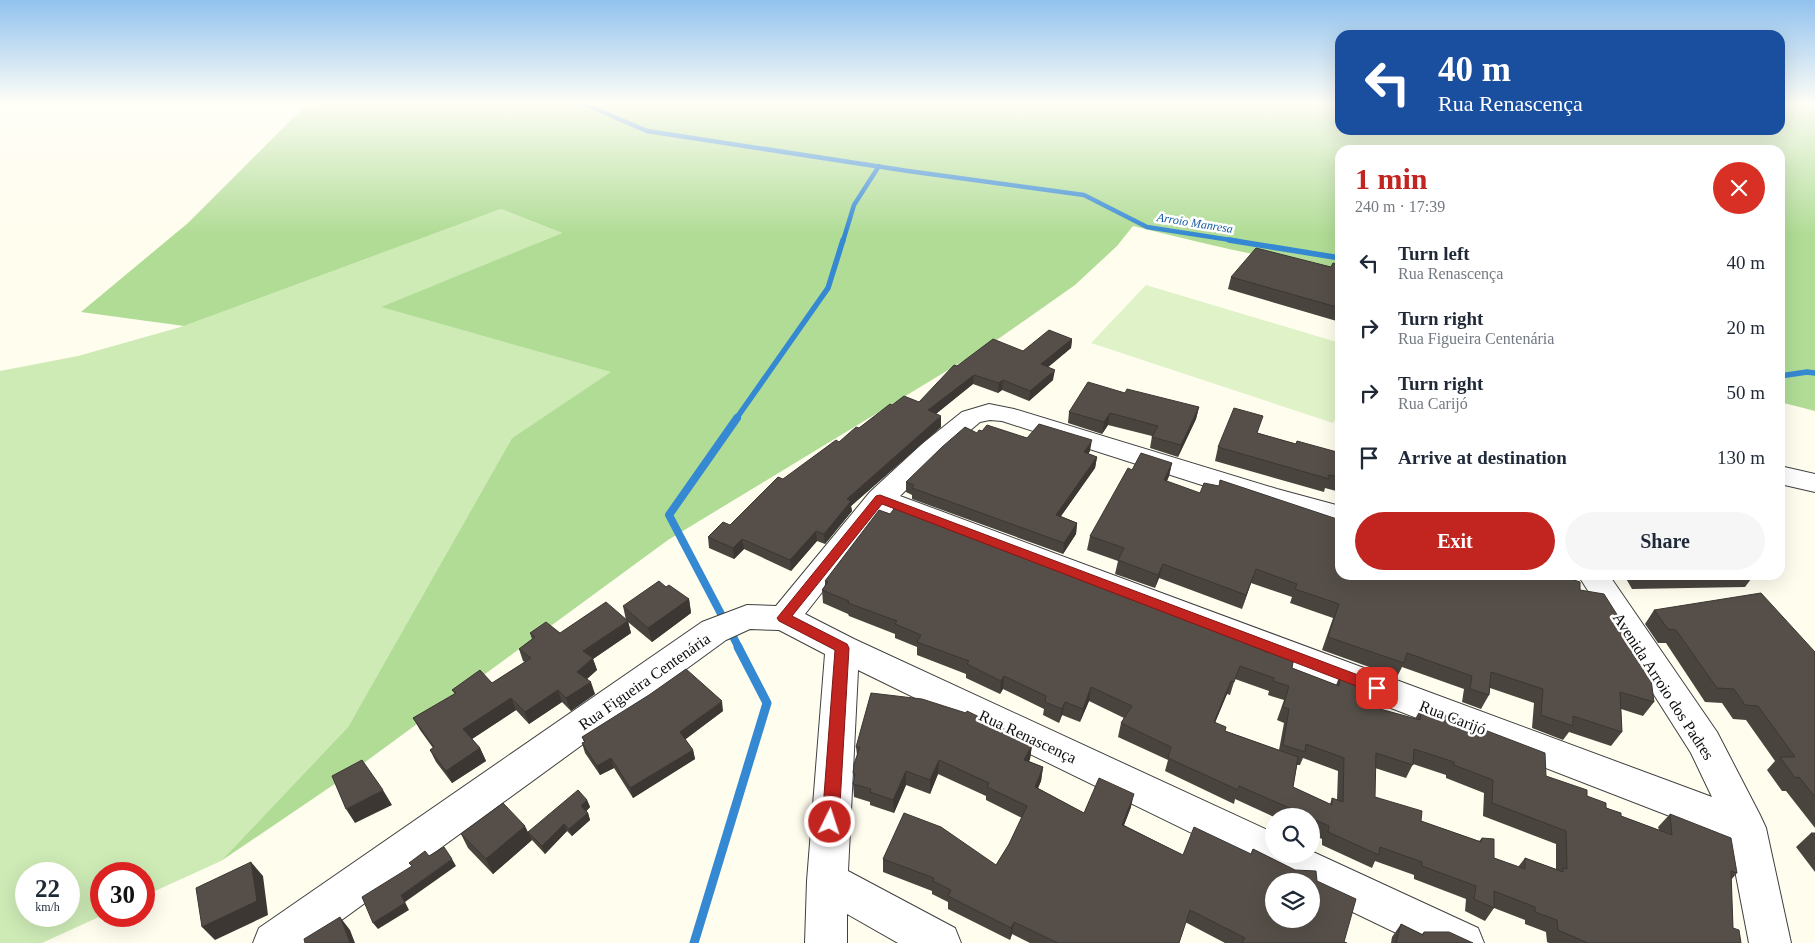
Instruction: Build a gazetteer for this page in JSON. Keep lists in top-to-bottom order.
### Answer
{
  "streets": {
    "street": [
      "Rua Figueira Centenária",
      "Avenida Arroio dos Padres",
      "Rua Carijó",
      "Rua Renascença"
    ]
  },
  "crossings": [
    ["Rua Figueira Centenária", "Rua Renascença"],
    ["Avenida Arroio dos Padres", "Rua Carijó"]
  ],
  "water": ["Arroio Manresa"],
  "page": {
    "turn": ["40 m", "Rua Renascença"],
    "heading": ["1 min", "240 m · 17:39"],
    "list": [
      {
        "name": "Turn left",
        "note": "Rua Renascença",
        "value": "40 m"
      },
      {
        "name": "Turn right",
        "note": "Rua Figueira Centenária",
        "value": "20 m"
      },
      {
        "name": "Turn right",
        "note": "Rua Carijó",
        "value": "50 m"
      },
      {
        "name": "Arrive at destination",
        "value": "130 m"
      }
    ],
    "buttons": ["Exit", "Share"],
    "speed": "22 km/h",
    "limit": "30"
  }
}
